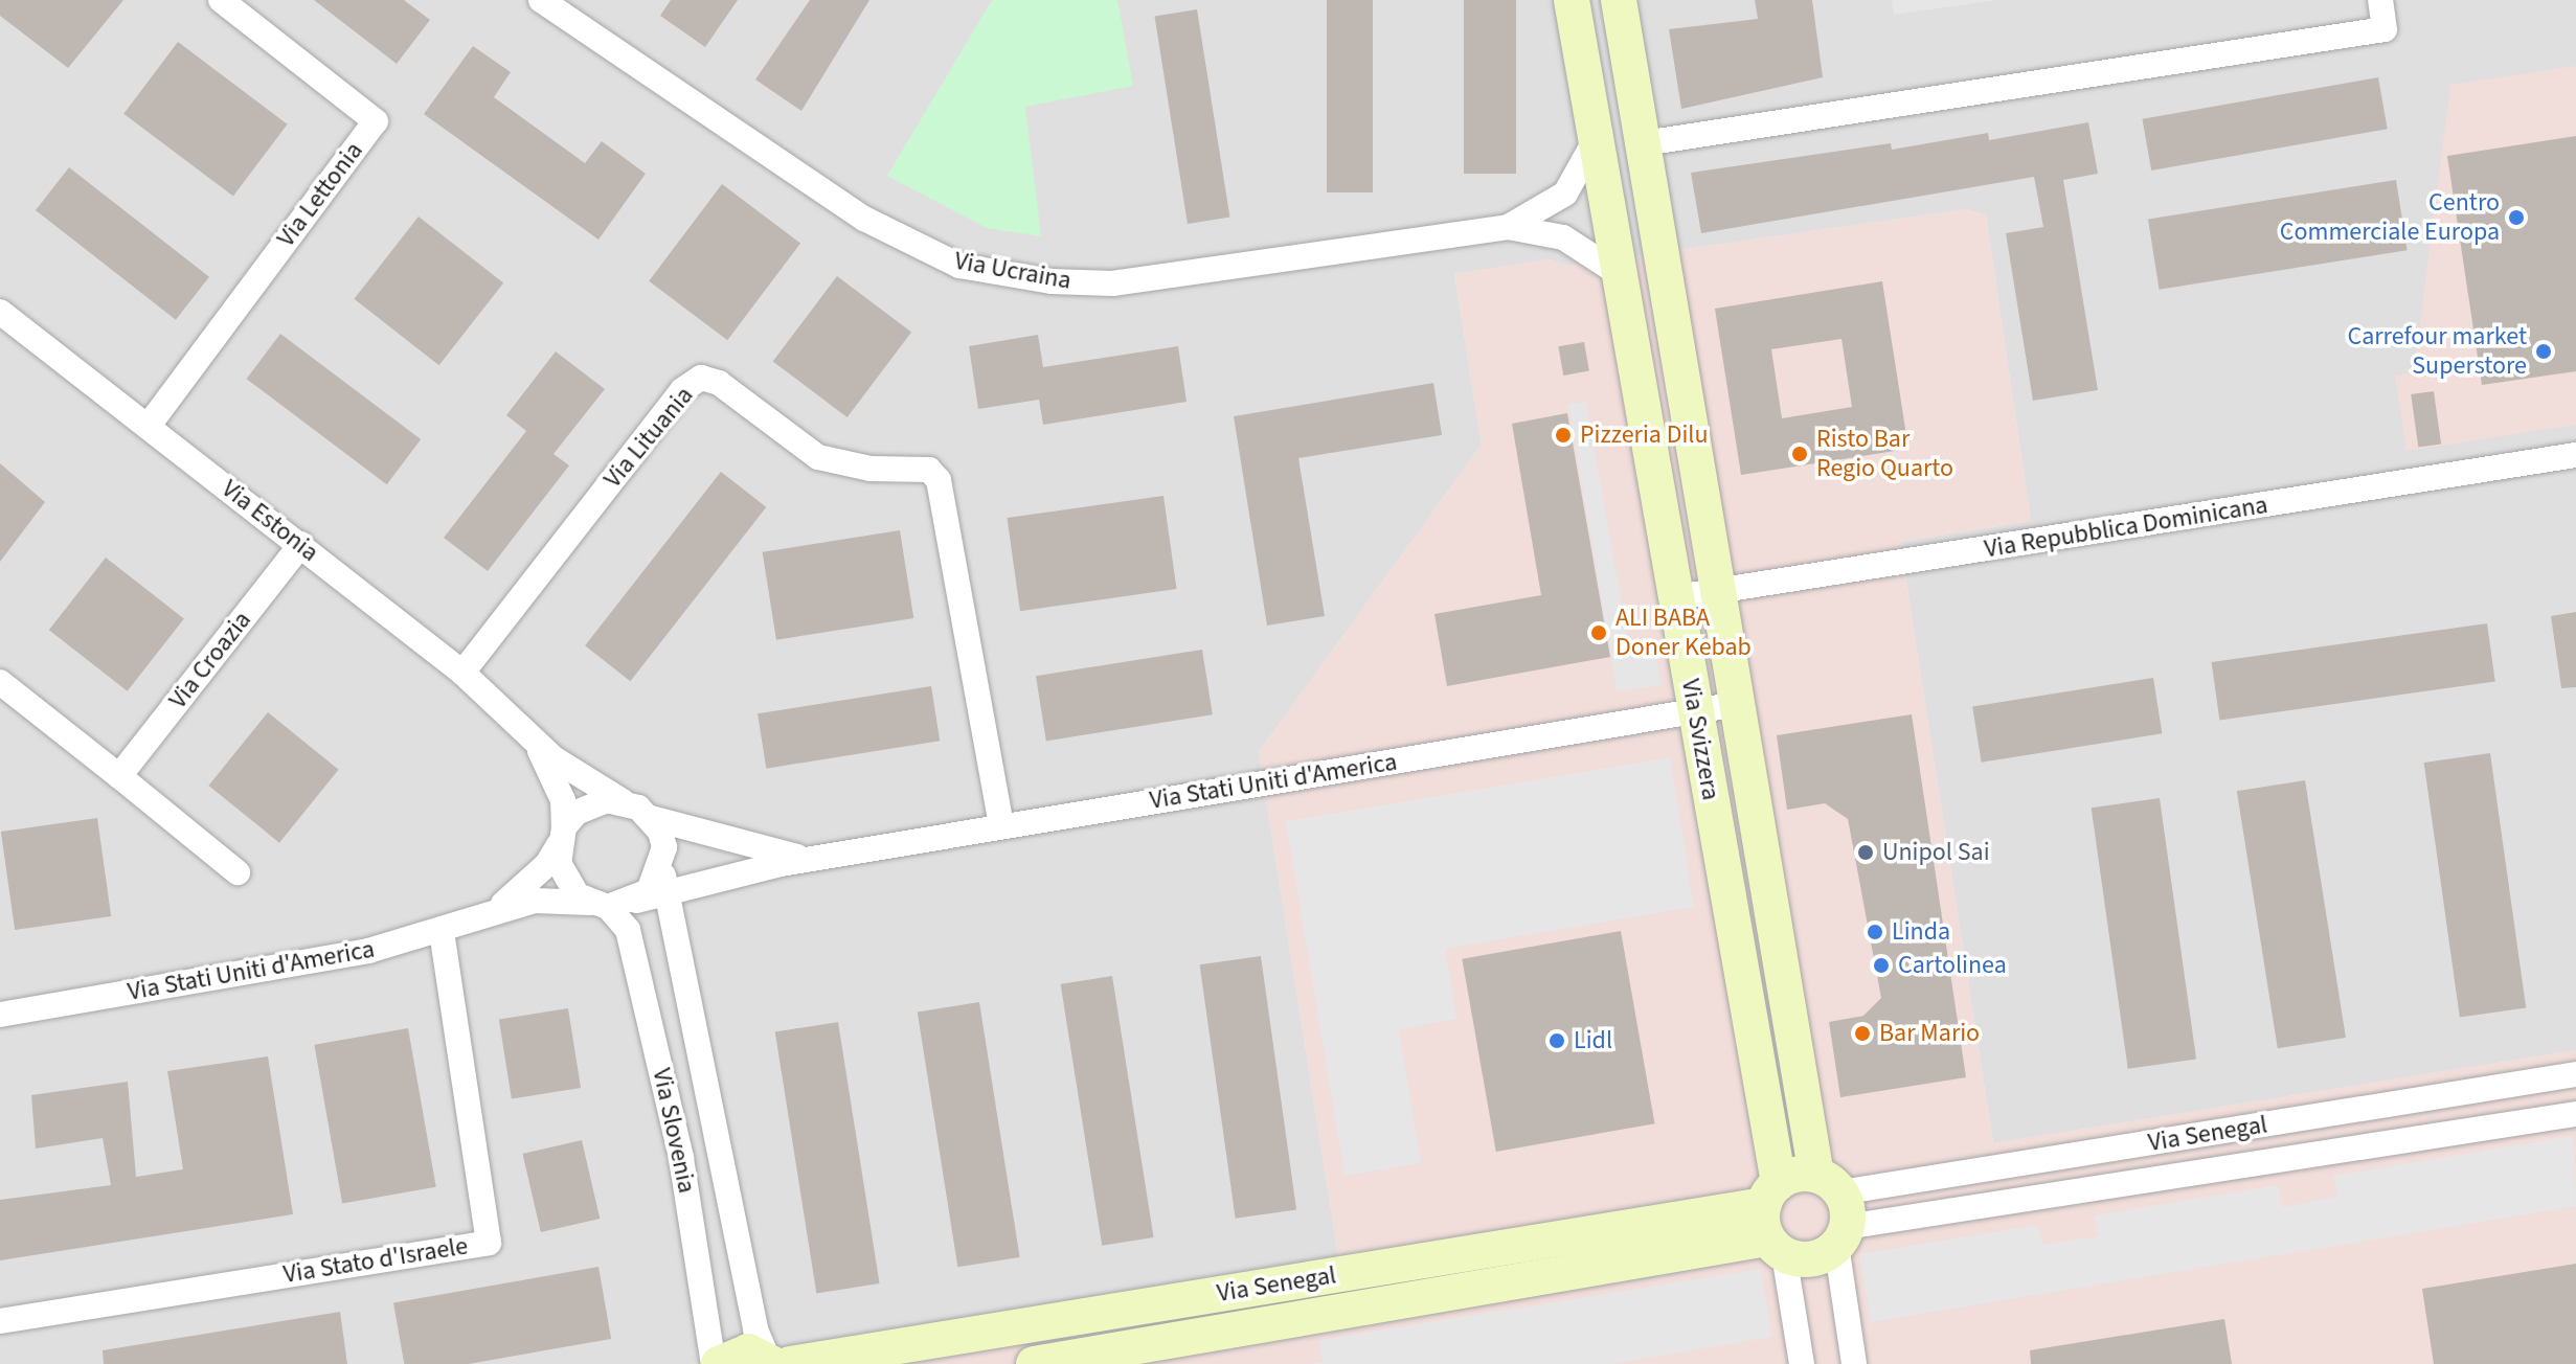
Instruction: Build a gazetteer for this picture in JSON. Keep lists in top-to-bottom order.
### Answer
{
  "streets": {
    "main road": ["Via Svizzera", "Via Senegal"],
    "street": [
      "Via Lettonia",
      "Via Ucraina",
      "Via Lituania",
      "Via Estonia",
      "Via Repubblica Dominicana",
      "Via Croazia",
      "Via Stati Uniti d'America",
      "Via Slovenia",
      "Via Stato d'Israele"
    ]
  },
  "crossings": [
    ["Via Lettonia", "Via Estonia"],
    ["Via Ucraina", "Via Svizzera"],
    ["Via Lituania", "Via Estonia"],
    ["Via Lituania", "Via Stati Uniti d'America"],
    ["Via Estonia", "Via Croazia"],
    ["Via Estonia", "Via Stati Uniti d'America"],
    ["Via Estonia", "Via Slovenia"],
    ["Via Repubblica Dominicana", "Via Svizzera"],
    ["Via Svizzera", "Via Stati Uniti d'America"],
    ["Via Svizzera", "Via Senegal"],
    ["Via Stati Uniti d'America", "Via Slovenia"],
    ["Via Stati Uniti d'America", "Via Stato d'Israele"],
    ["Via Slovenia", "Via Senegal"]
  ],
  "places": [
    "Centro Commerciale Europa",
    "Carrefour market Superstore",
    "Pizzeria Dilu",
    "Risto Bar Regio Quarto",
    "ALI BABA Doner Kebab",
    "Unipol Sai",
    "Linda",
    "Cartolinea",
    "Bar Mario",
    "Lidl"
  ]
}
